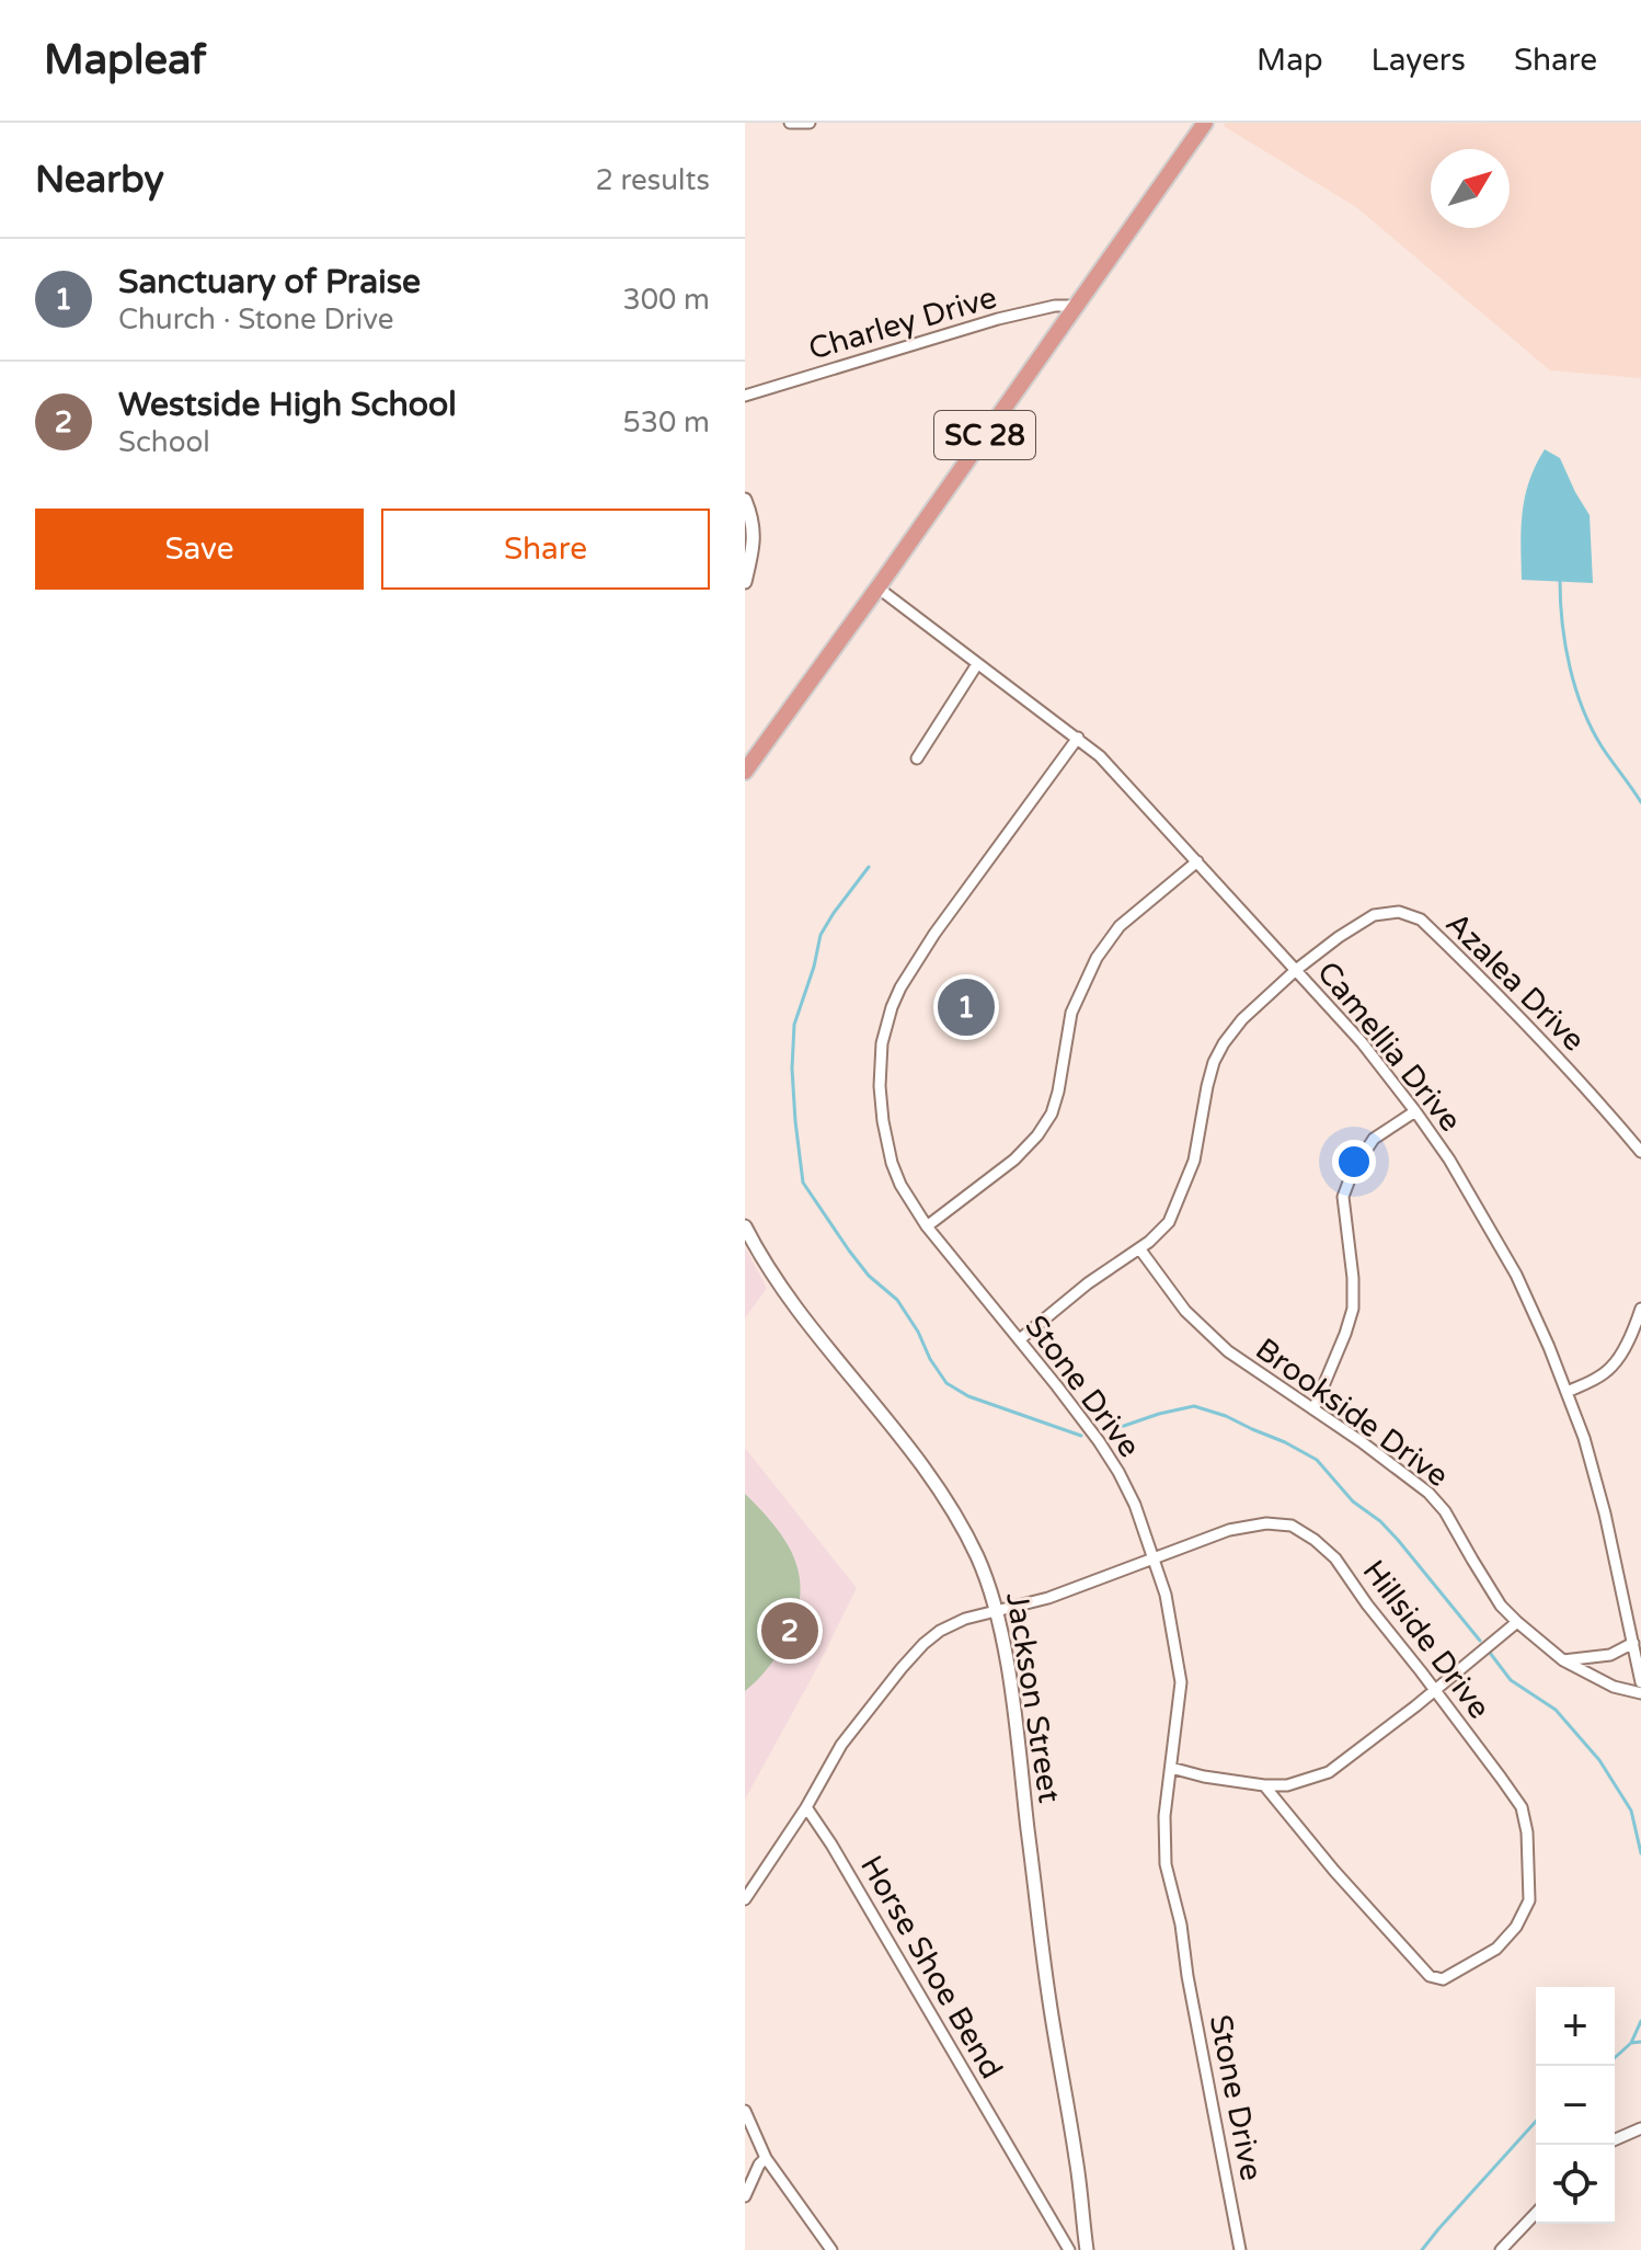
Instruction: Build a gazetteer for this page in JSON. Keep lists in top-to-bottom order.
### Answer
{
  "streets": {
    "highway": ["SC 28"],
    "street": [
      "Charley Drive",
      "Azalea Drive",
      "Camellia Drive",
      "Stone Drive",
      "Brookside Drive",
      "Hillside Drive",
      "Jackson Street",
      "Horse Shoe Bend"
    ]
  },
  "crossings": [
    ["Charley Drive", "SC 28"],
    ["SC 28", "Camellia Drive"],
    ["Azalea Drive", "Camellia Drive"],
    ["Azalea Drive", "Stone Drive"],
    ["Azalea Drive", "Brookside Drive"],
    ["Camellia Drive", "Stone Drive"],
    ["Stone Drive", "Hillside Drive"],
    ["Hillside Drive", "Jackson Street"],
    ["Hillside Drive", "Horse Shoe Bend"]
  ],
  "north": "top right",
  "page": {
    "header": "Mapleaf",
    "nav": ["Map", "Layers", "Share"],
    "heading": ["Nearby", "2 results"],
    "list": [
      {
        "mark": "1",
        "name": "Sanctuary of Praise",
        "note": "Church · Stone Drive",
        "value": "300 m"
      },
      {
        "mark": "2",
        "name": "Westside High School",
        "note": "School",
        "value": "530 m"
      }
    ],
    "buttons": ["Save", "Share"],
    "pins": ["1", "2"],
    "map_buttons": ["+", "−"]
  }
}
